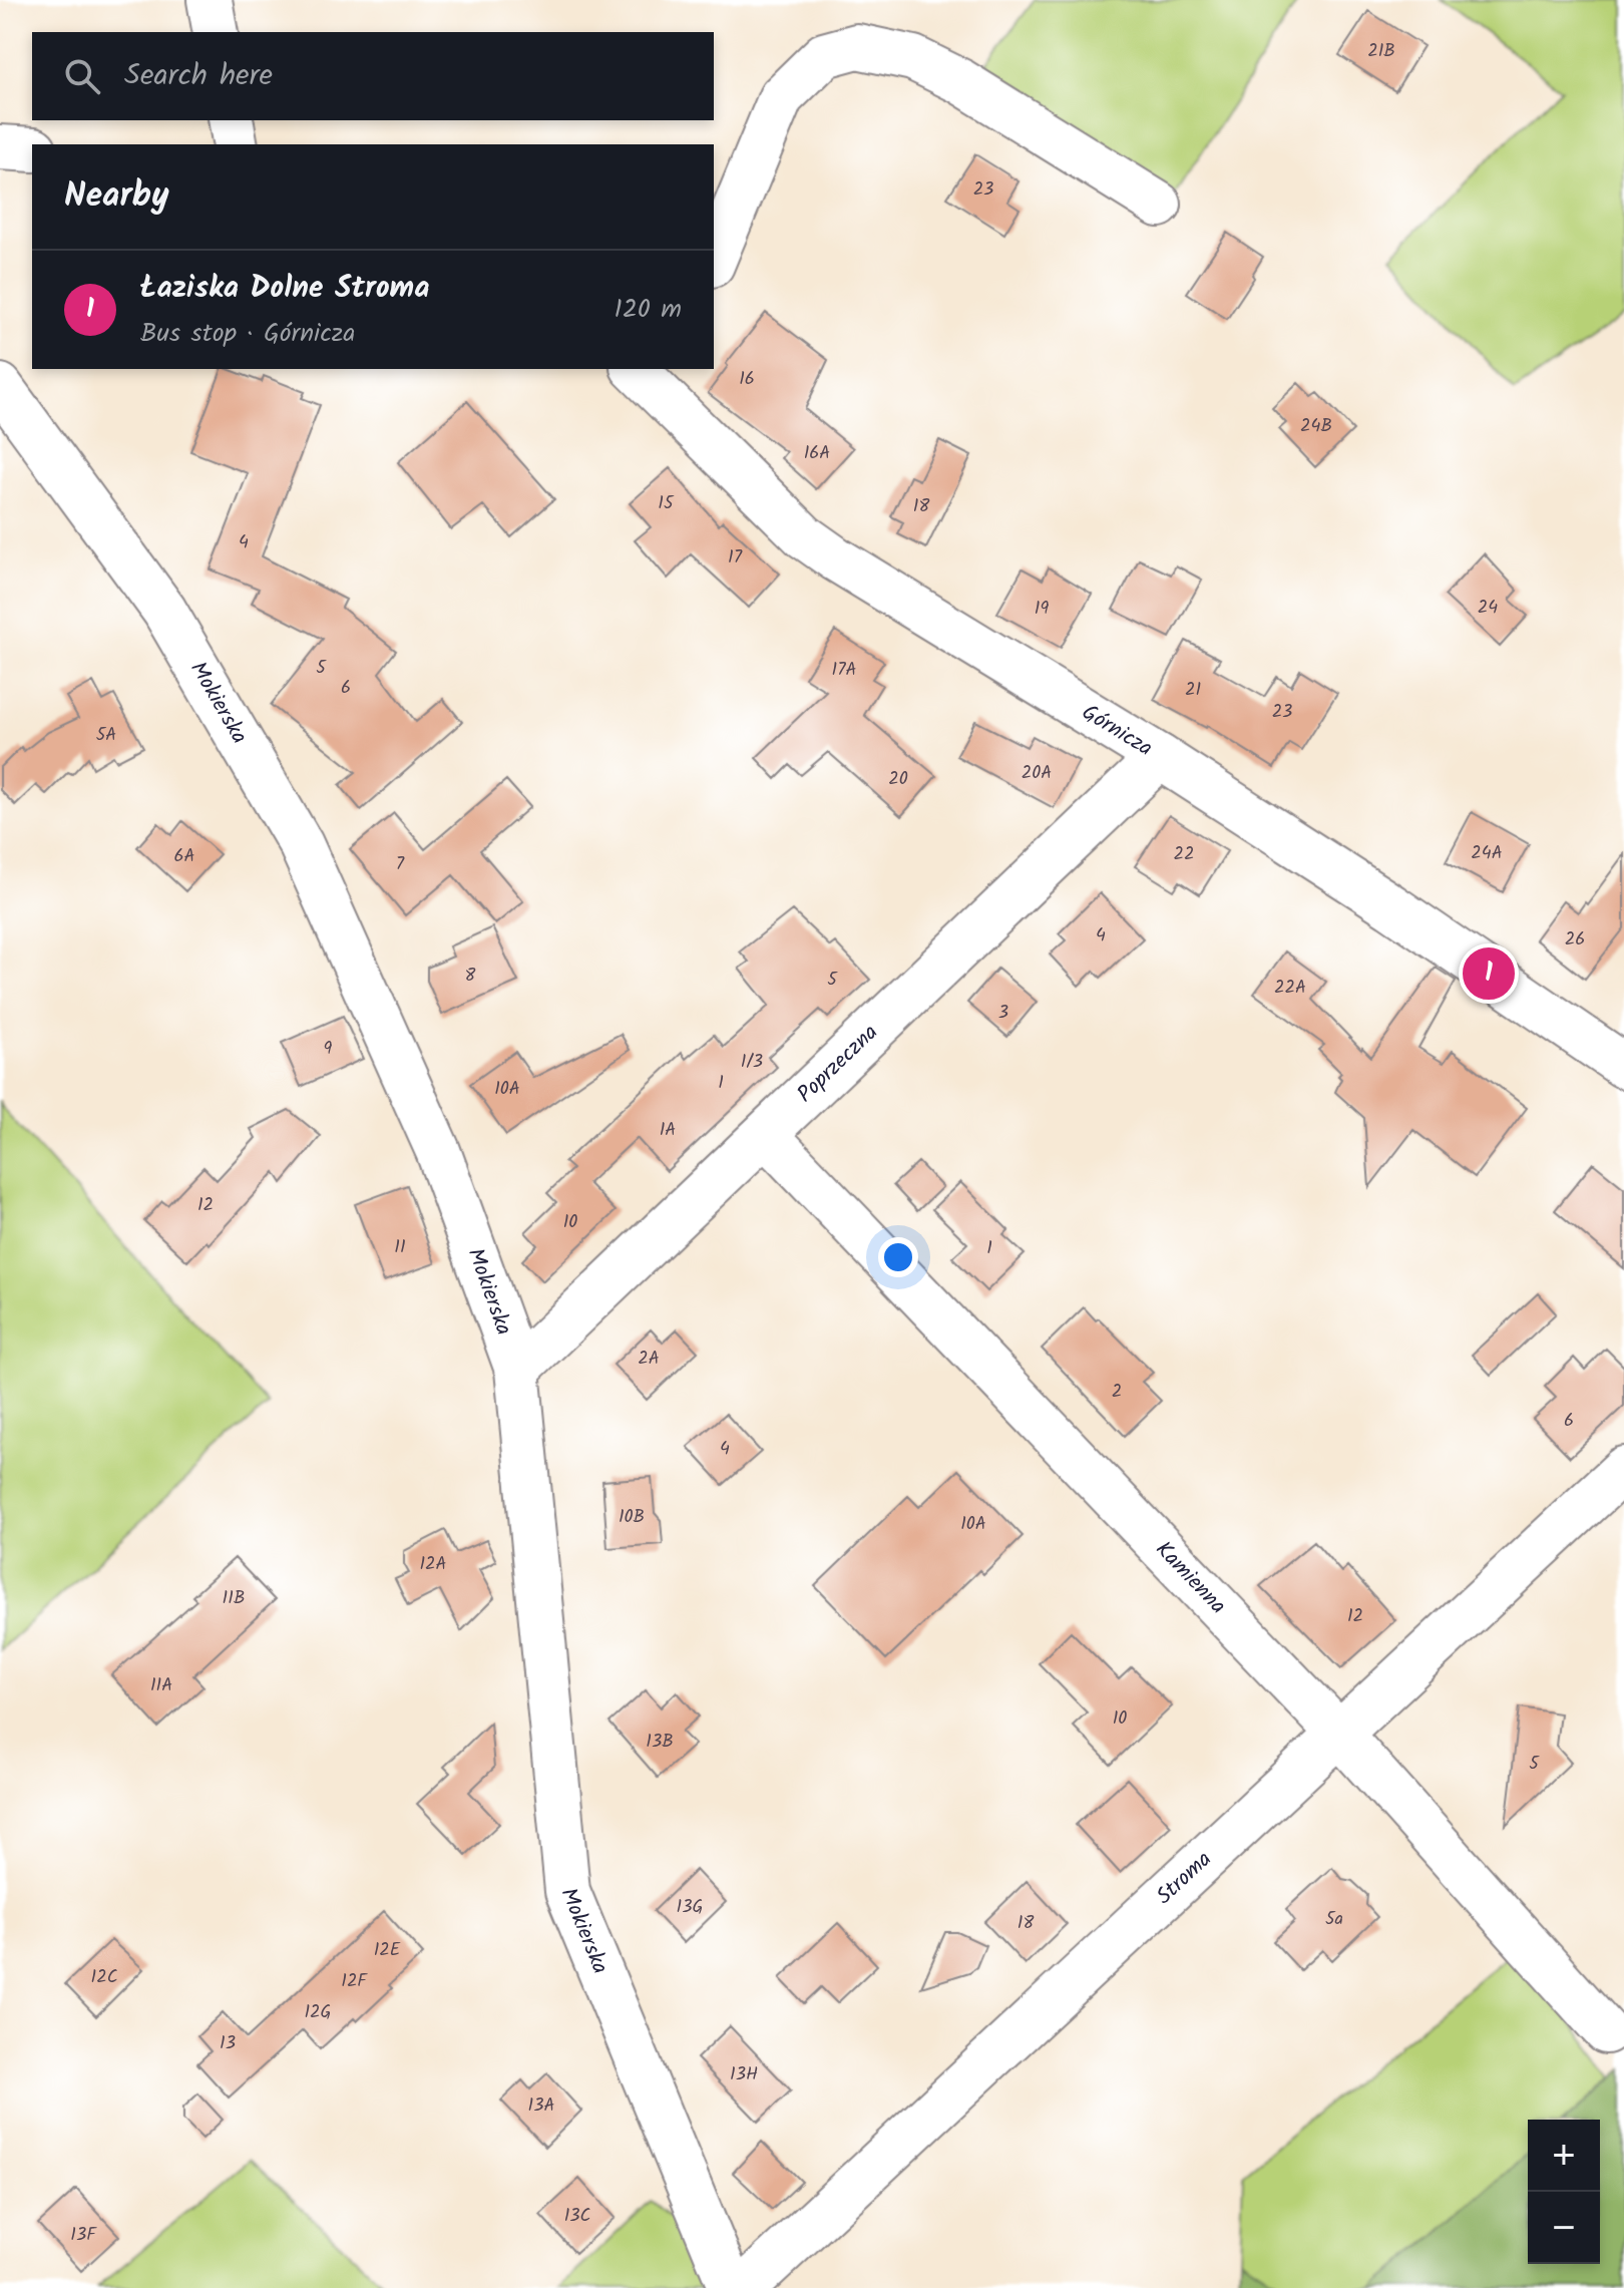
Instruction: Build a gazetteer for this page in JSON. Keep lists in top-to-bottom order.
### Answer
{
  "streets": {
    "street": [
      "Mokierska",
      "Górnicza",
      "Poprzeczna",
      "Kamienna",
      "Stroma"
    ]
  },
  "crossings": [
    ["Mokierska", "Poprzeczna"],
    ["Górnicza", "Poprzeczna"],
    ["Poprzeczna", "Kamienna"],
    ["Kamienna", "Stroma"]
  ],
  "house_numbers": [
    "21B",
    "23",
    "16",
    "24B",
    "16A",
    "15",
    "18",
    "4",
    "17",
    "24",
    "19",
    "5",
    "17A",
    "6",
    "21",
    "23",
    "5A",
    "20A",
    "20",
    "24A",
    "22",
    "6A",
    "7",
    "4",
    "26",
    "8",
    "5",
    "22A",
    "3",
    "9",
    "1/3",
    "1",
    "10A",
    "1A",
    "12",
    "10",
    "11",
    "1",
    "2A",
    "2",
    "6",
    "4",
    "10B",
    "10A",
    "12A",
    "11B",
    "12",
    "11A",
    "10",
    "13B",
    "5",
    "13G",
    "5a",
    "18",
    "12E",
    "12C",
    "12F",
    "12G",
    "13",
    "13H",
    "13A",
    "13C",
    "13F"
  ],
  "page": {
    "search": "Search here",
    "heading": "Nearby",
    "list": [
      {
        "mark": "1",
        "name": "Łaziska Dolne Stroma",
        "note": "Bus stop · Górnicza",
        "value": "120 m"
      }
    ],
    "pins": "1",
    "map_buttons": ["+", "−"]
  }
}
